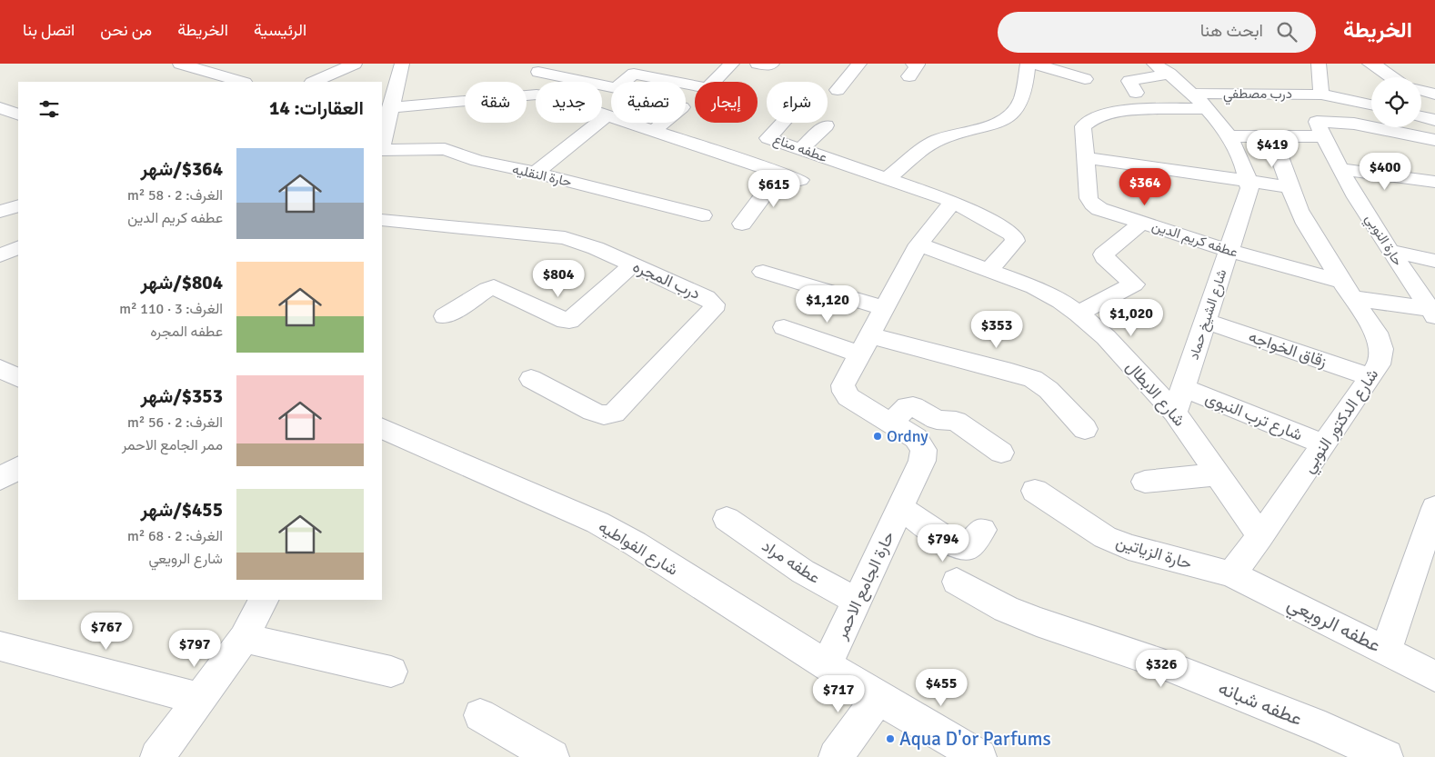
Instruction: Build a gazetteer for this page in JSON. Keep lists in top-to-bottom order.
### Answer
{
  "streets": {
    "street": [
      "درب مصطفي",
      "عطفه مناع",
      "حارة النقليه",
      "عطفه كريم الدين",
      "حارة النوبي",
      "درب المجره",
      "شارع الشيخ حماد",
      "زقاق الخواجه",
      "شارع الابطال",
      "شارع ترب النبوى",
      "شارع الدكتور النوبي",
      "شارع الفواطيه",
      "حارة الزياتين",
      "عطفه مراد",
      "حارة الجامع الاحمر",
      "عطفه الرويعي",
      "عطفه شبانه"
    ]
  },
  "crossings": [
    ["عطفه مناع", "شارع الابطال"],
    ["عطفه مناع", "حارة الجامع الاحمر"],
    ["عطفه كريم الدين", "حارة النوبي"],
    ["عطفه كريم الدين", "شارع الشيخ حماد"],
    ["عطفه كريم الدين", "شارع الدكتور النوبي"],
    ["شارع الشيخ حماد", "زقاق الخواجه"],
    ["شارع الشيخ حماد", "شارع الابطال"],
    ["شارع الشيخ حماد", "شارع ترب النبوى"],
    ["زقاق الخواجه", "شارع الدكتور النوبي"],
    ["شارع الابطال", "شارع الدكتور النوبي"],
    ["شارع الابطال", "حارة الجامع الاحمر"],
    ["شارع ترب النبوى", "شارع الدكتور النوبي"],
    ["شارع الدكتور النوبي", "حارة الزياتين"],
    ["شارع الدكتور النوبي", "عطفه الرويعي"],
    ["شارع الفواطيه", "حارة الجامع الاحمر"],
    ["حارة الزياتين", "عطفه الرويعي"],
    ["عطفه مراد", "حارة الجامع الاحمر"]
  ],
  "places": ["Ordny", "Aqua D'or Parfums"],
  "page": {
    "header": "الخريطة",
    "search": "ابحث هنا",
    "nav": [
      "الرئيسية",
      "الخريطة",
      "من نحن",
      "اتصل بنا"
    ],
    "chip": [
      "شراء",
      "إيجار",
      "تصفية",
      "جديد",
      "شقة"
    ],
    "heading": "العقارات: 14",
    "price": [
      "$419",
      "$400",
      "$364",
      "$615",
      "$804",
      "$1,120",
      "$1,020",
      "$353",
      "$794",
      "$767",
      "$797",
      "$326",
      "$455",
      "$717"
    ],
    "list": [
      {
        "name": "$364/شهر",
        "note": "الغرف: 2 · 58 m² · عطفه كريم الدين"
      },
      {
        "name": "$804/شهر",
        "note": "الغرف: 3 · 110 m² · عطفه المجره"
      },
      {
        "name": "$353/شهر",
        "note": "الغرف: 2 · 56 m² · ممر الجامع الاحمر"
      },
      {
        "name": "$455/شهر",
        "note": "الغرف: 2 · 68 m² · شارع الرويعي"
      }
    ]
  }
}
